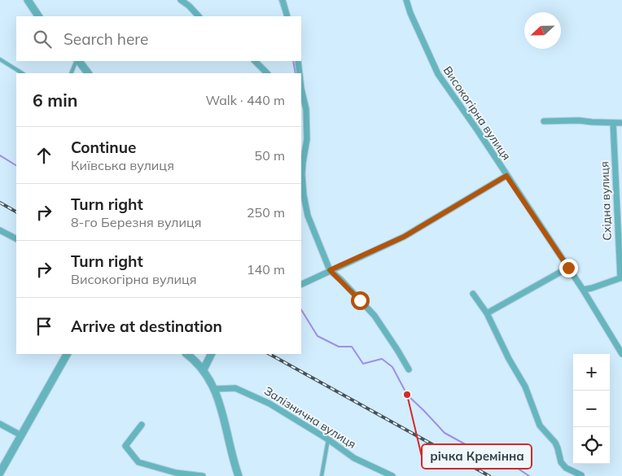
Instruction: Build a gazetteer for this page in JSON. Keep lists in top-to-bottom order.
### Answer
{
  "streets": {
    "street": ["Високогірна вулиця", "Східна вулиця", "Залізнична вулиця"]
  },
  "places": ["річка Кремінна"],
  "north": "left",
  "page": {
    "search": "Search here",
    "heading": ["6 min", "Walk · 440 m"],
    "list": [
      ["Continue", "Київська вулиця", "50 m"],
      ["Turn right", "8-го Березня вулиця", "250 m"],
      ["Turn right", "Високогірна вулиця", "140 m"],
      "Arrive at destination"
    ],
    "map_buttons": ["+", "−"]
  }
}
